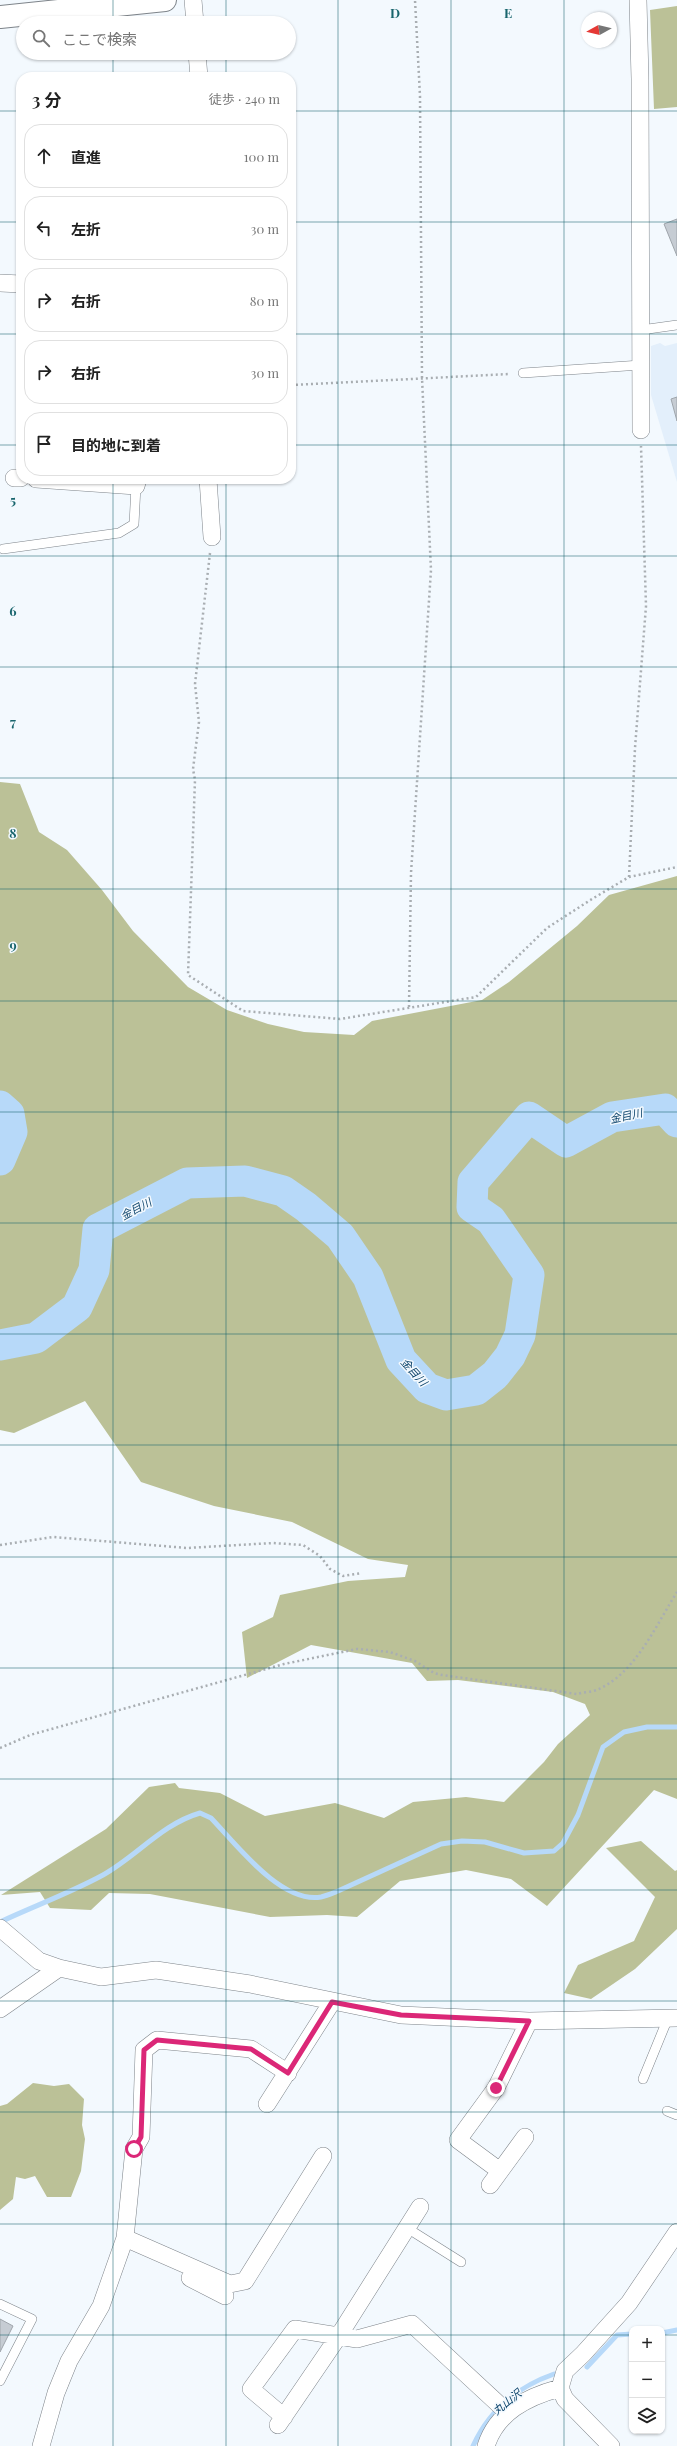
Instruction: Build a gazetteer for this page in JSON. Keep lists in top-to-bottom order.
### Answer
{
  "water": ["金目川", "丸山沢"],
  "north": "left",
  "page": {
    "search": "ここで検索",
    "heading": ["3 分", "徒歩 · 240 m"],
    "list": [
      ["直進", "100 m"],
      ["左折", "30 m"],
      ["右折", "80 m"],
      ["右折", "30 m"],
      "目的地に到着"
    ],
    "map_buttons": ["+", "−"]
  },
  "grid": {
    "columns": ["D", "E"],
    "rows": [
      "5",
      "6",
      "7",
      "8",
      "9"
    ]
  }
}
